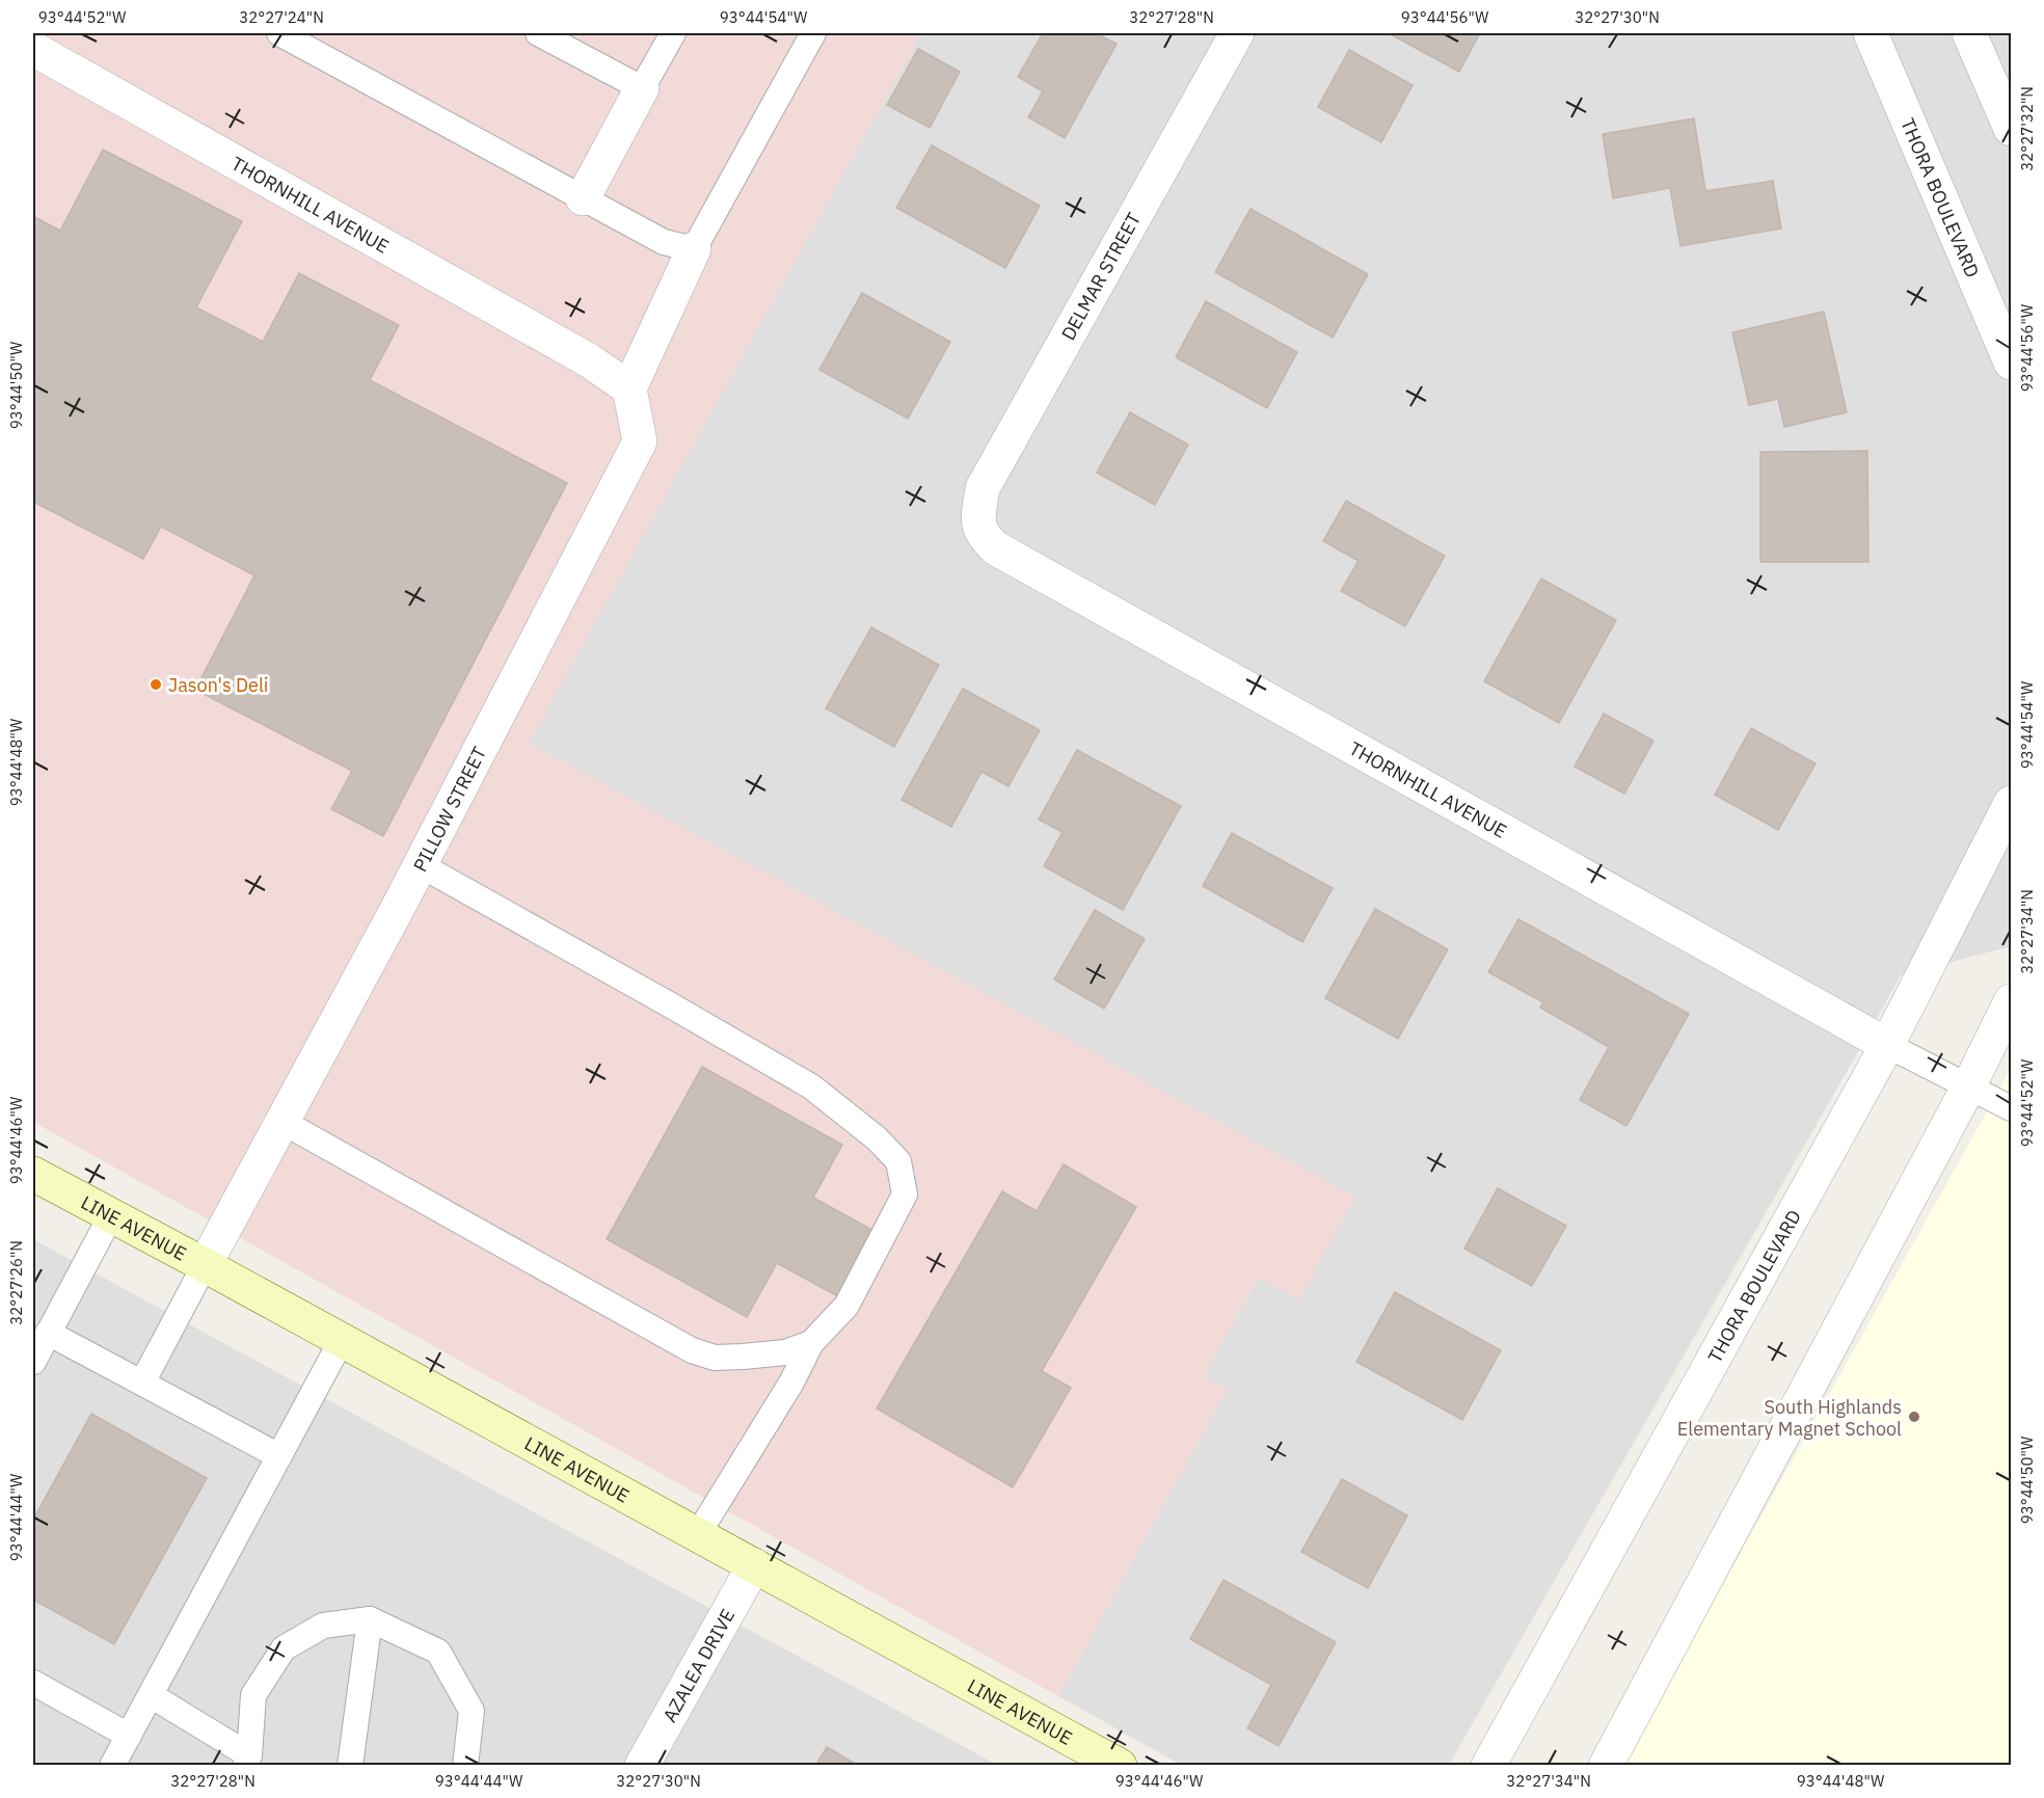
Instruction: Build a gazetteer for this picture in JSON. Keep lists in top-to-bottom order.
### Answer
{
  "streets": {
    "main road": ["LINE AVENUE"],
    "street": [
      "THORA BOULEVARD",
      "THORNHILL AVENUE",
      "DELMAR STREET",
      "PILLOW STREET",
      "AZALEA DRIVE"
    ]
  },
  "crossings": [
    ["THORA BOULEVARD", "THORNHILL AVENUE"],
    ["THORNHILL AVENUE", "DELMAR STREET"],
    ["THORNHILL AVENUE", "PILLOW STREET"],
    ["PILLOW STREET", "LINE AVENUE"],
    ["LINE AVENUE", "AZALEA DRIVE"]
  ],
  "places": ["Jason's Deli", "South Highlands Elementary Magnet School"],
  "coordinates": [
    "93°44'52\"W",
    "32°27'24\"N",
    "93°44'54\"W",
    "32°27'28\"N",
    "93°44'56\"W",
    "32°27'30\"N",
    "32°27'32\"N",
    "93°44'50\"W",
    "93°44'48\"W",
    "32°27'34\"N",
    "93°44'46\"W",
    "32°27'26\"N",
    "93°44'44\"W"
  ]
}
